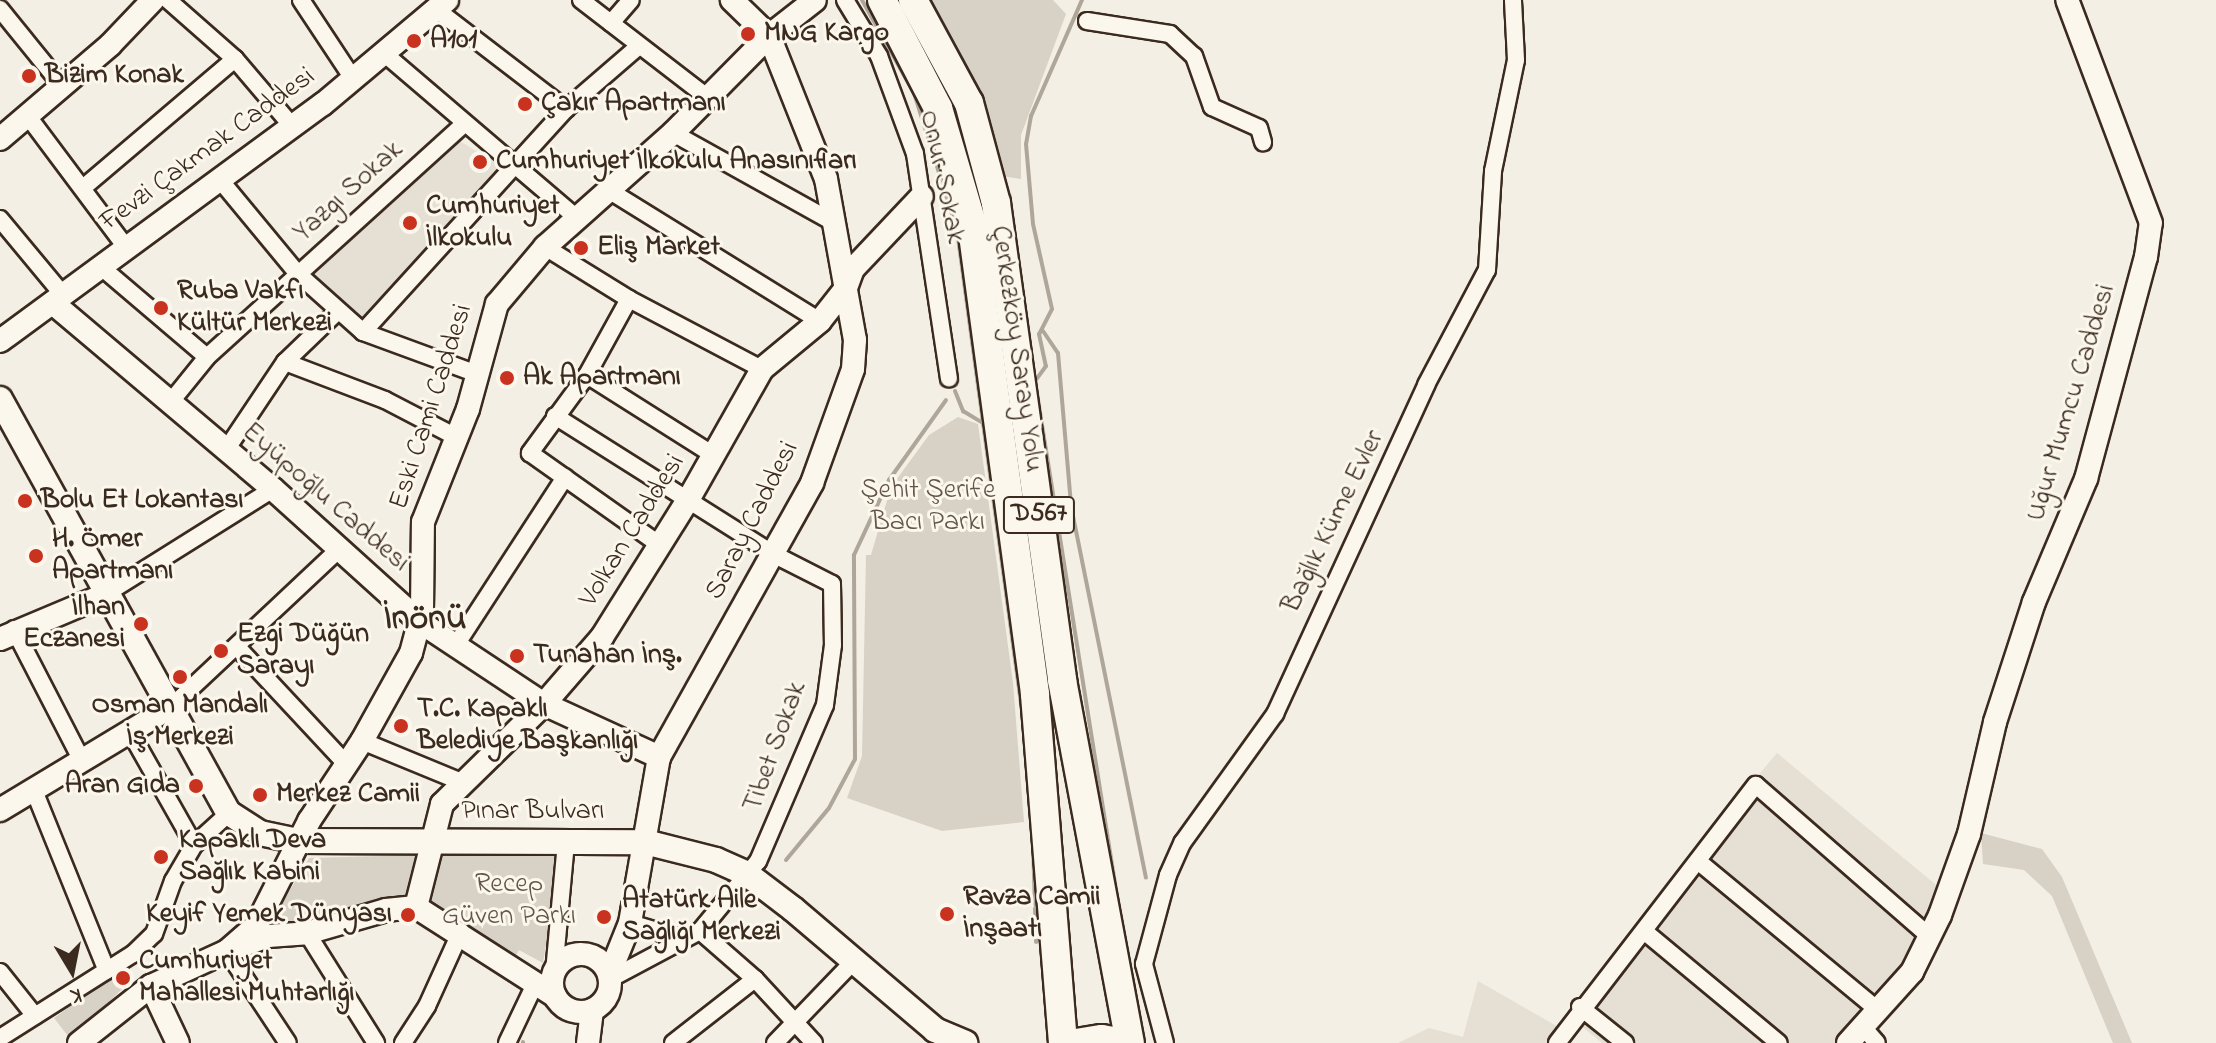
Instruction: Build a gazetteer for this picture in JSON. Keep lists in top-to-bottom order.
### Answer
{
  "streets": {
    "highway": ["Çerkezköy Saray Yolu", "D567"],
    "main road": ["Pınar Bulvarı"],
    "street": [
      "Fevzi Çakmak Caddesi",
      "Onur Sokak",
      "Yazgı Sokak",
      "Uğur Mumcu Caddesi",
      "Eski Cami Caddesi",
      "Eyüpoğlu Caddesi",
      "Saray Caddesi",
      "Bağlık Küme Evler",
      "Volkan Caddesi",
      "Tibet Sokak"
    ]
  },
  "crossings": [
    ["Fevzi Çakmak Caddesi", "Eyüpoğlu Caddesi"],
    ["Onur Sokak", "Volkan Caddesi"],
    ["Yazgı Sokak", "Eyüpoğlu Caddesi"],
    ["Eski Cami Caddesi", "Eyüpoğlu Caddesi"],
    ["Eski Cami Caddesi", "Saray Caddesi"],
    ["Eski Cami Caddesi", "Pınar Bulvarı"],
    ["Eyüpoğlu Caddesi", "Saray Caddesi"],
    ["Eyüpoğlu Caddesi", "Volkan Caddesi"],
    ["Saray Caddesi", "Volkan Caddesi"],
    ["Saray Caddesi", "Tibet Sokak"],
    ["Saray Caddesi", "Pınar Bulvarı"],
    ["Volkan Caddesi", "Pınar Bulvarı"],
    ["Tibet Sokak", "Pınar Bulvarı"]
  ],
  "districts": ["İnönü"],
  "parks": ["Şehit Şerife Bacı Parkı", "Recep Güven Parkı"],
  "places": [
    "MNG Kargo",
    "A101",
    "Bizim Konak",
    "Çakır Apartmanı",
    "Cumhuriyet İlkokulu Anasınıfları",
    "Cumhuriyet İlkokulu",
    "Eliş Market",
    "Ruba Vakfı Kültür Merkezi",
    "Ak Apartmanı",
    "Bolu Et Lokantası",
    "H. Ömer Apartmanı",
    "İlhan Eczanesi",
    "Ezgi Düğün Sarayı",
    "Tunahan İnş.",
    "Osman Mandalı İş Merkezi",
    "T.C. Kapaklı Belediye Başkanlığı",
    "Aran Gıda",
    "Merkez Camii",
    "Kapaklı Deva Sağlık Kabini",
    "Ravza Camii İnşaatı",
    "Keyif Yemek Dünyası",
    "Atatürk Aile Sağlığı Merkezi",
    "Cumhuriyet Mahallesi Muhtarlığı"
  ],
  "north": "bottom"
}
